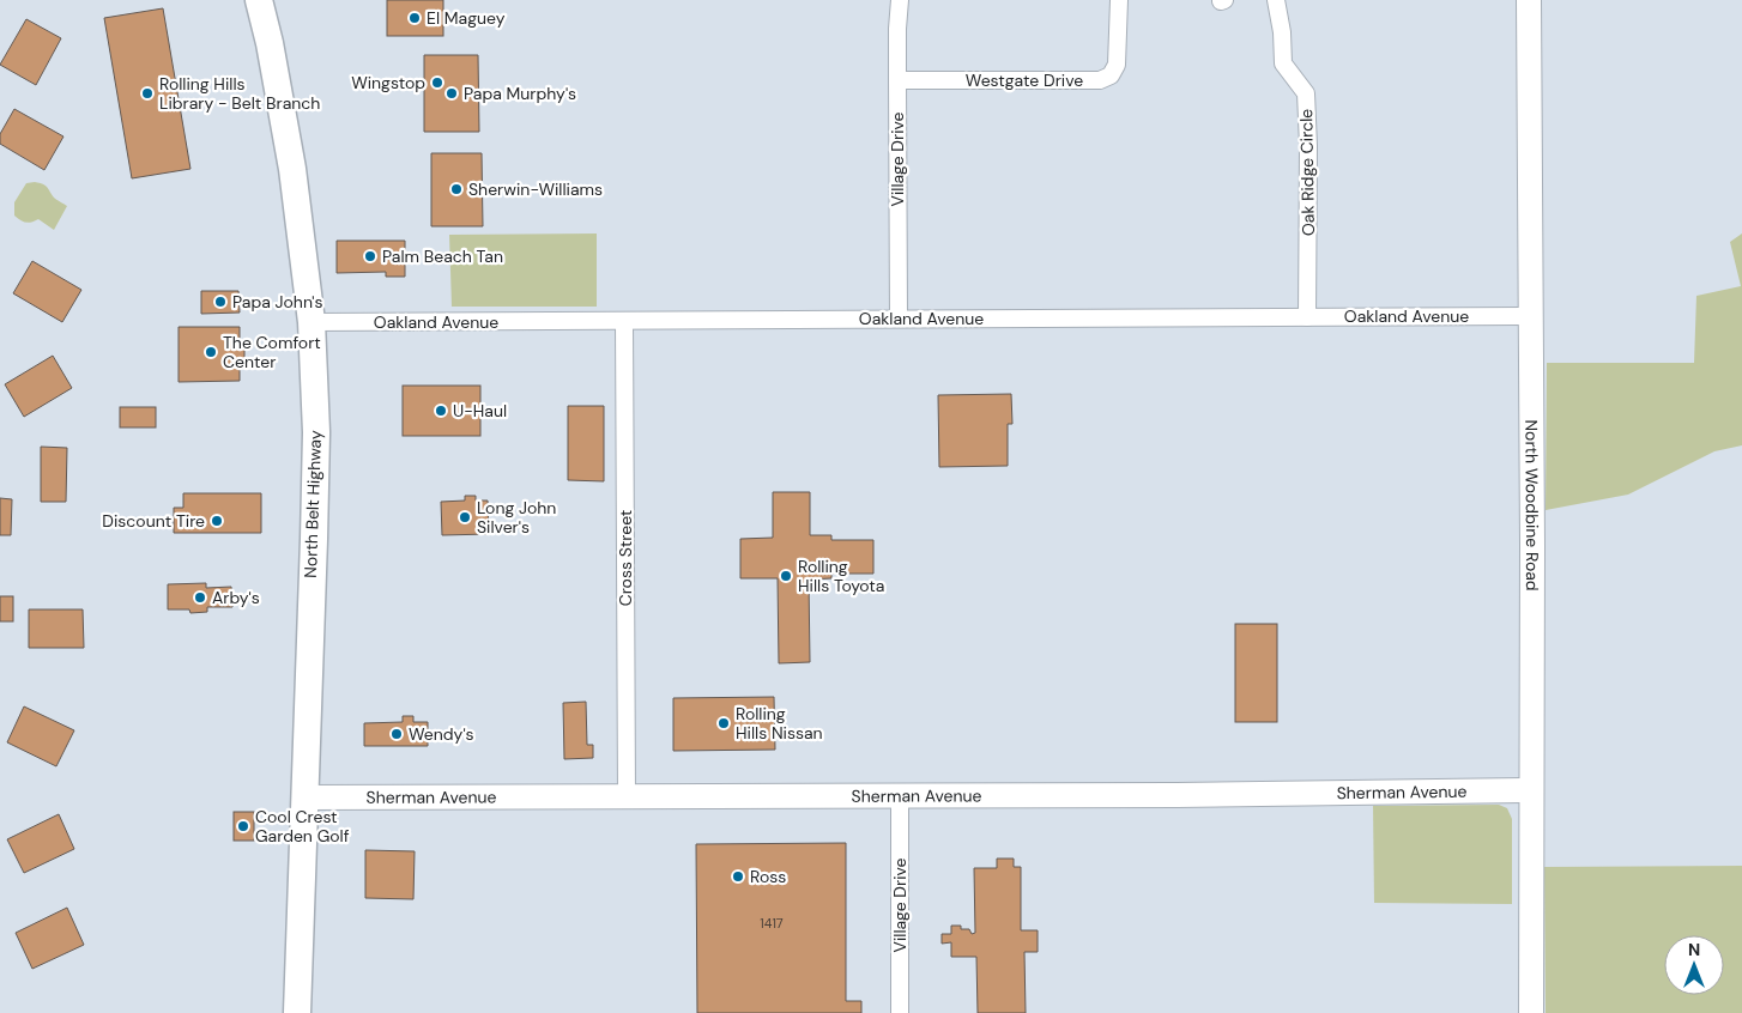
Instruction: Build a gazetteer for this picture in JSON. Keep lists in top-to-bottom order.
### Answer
{
  "streets": {
    "main road": ["North Belt Highway"],
    "street": [
      "Westgate Drive",
      "Village Drive",
      "Oak Ridge Circle",
      "Oakland Avenue",
      "North Woodbine Road",
      "Cross Street",
      "Sherman Avenue"
    ]
  },
  "crossings": [
    ["Westgate Drive", "Village Drive"],
    ["Village Drive", "Oakland Avenue"],
    ["Village Drive", "Sherman Avenue"],
    ["Oak Ridge Circle", "Oakland Avenue"],
    ["Oakland Avenue", "North Belt Highway"],
    ["Oakland Avenue", "North Woodbine Road"],
    ["Oakland Avenue", "Cross Street"],
    ["North Belt Highway", "Sherman Avenue"],
    ["North Woodbine Road", "Sherman Avenue"],
    ["Cross Street", "Sherman Avenue"]
  ],
  "places": [
    "El Maguey",
    "Wingstop",
    "Rolling Hills Library - Belt Branch",
    "Papa Murphy's",
    "Sherwin-Williams",
    "Palm Beach Tan",
    "Papa John's",
    "The Comfort Center",
    "U-Haul",
    "Long John Silver's",
    "Discount Tire",
    "Rolling Hills Toyota",
    "Arby's",
    "Rolling Hills Nissan",
    "Wendy's",
    "Cool Crest Garden Golf",
    "Ross"
  ],
  "house_numbers": ["1417"],
  "north": "top"
}
